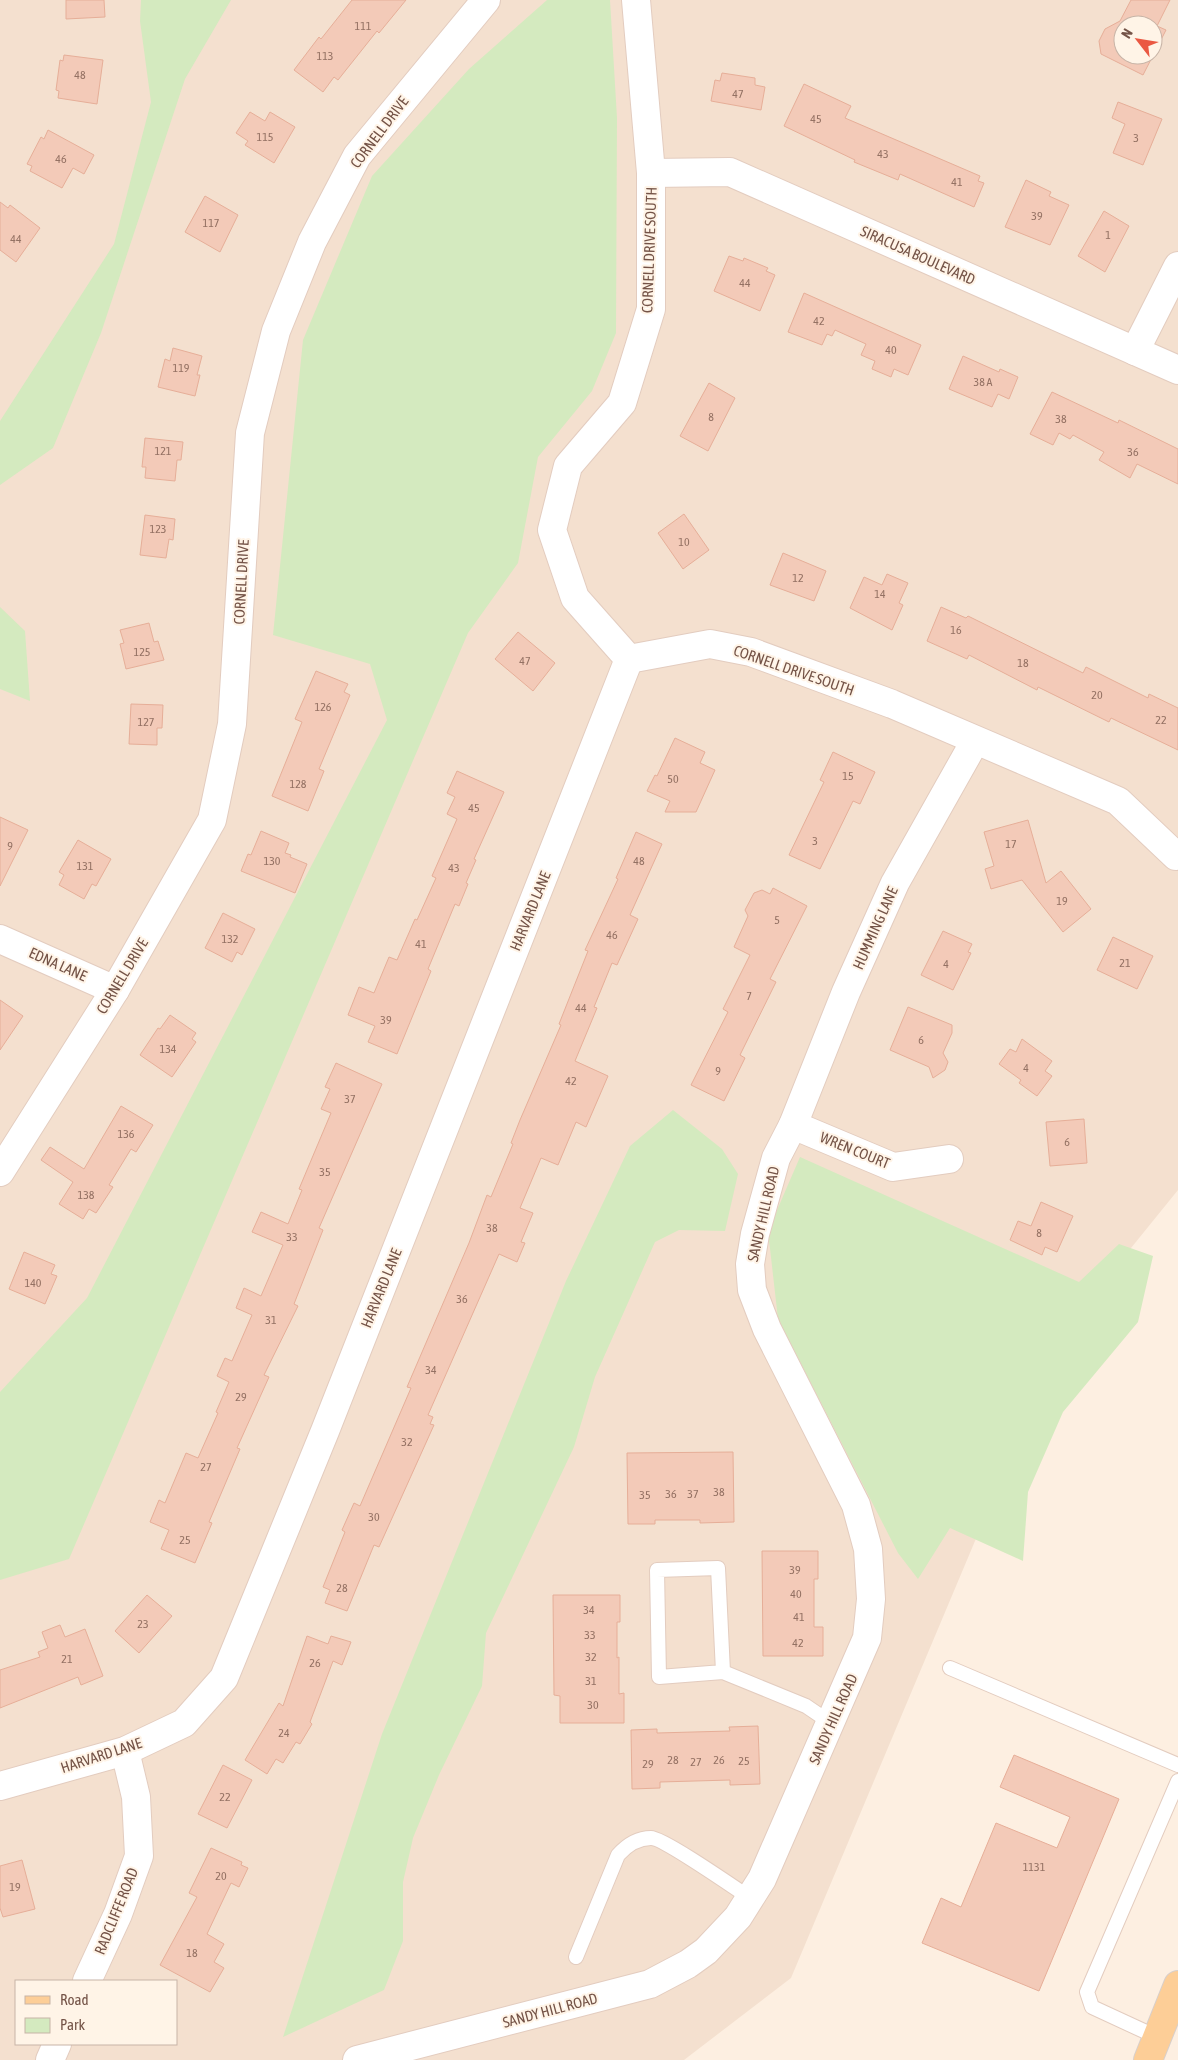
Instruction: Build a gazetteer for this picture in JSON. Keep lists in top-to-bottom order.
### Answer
{
  "streets": {
    "street": [
      "CORNELL DRIVE",
      "CORNELL DRIVE SOUTH",
      "SIRACUSA BOULEVARD",
      "HARVARD LANE",
      "HUMMING LANE",
      "EDNA LANE",
      "WREN COURT",
      "SANDY HILL ROAD",
      "RADCLIFFE ROAD"
    ]
  },
  "crossings": [
    ["CORNELL DRIVE", "EDNA LANE"],
    ["CORNELL DRIVE SOUTH", "SIRACUSA BOULEVARD"],
    ["CORNELL DRIVE SOUTH", "HARVARD LANE"],
    ["CORNELL DRIVE SOUTH", "HUMMING LANE"],
    ["HARVARD LANE", "RADCLIFFE ROAD"],
    ["HUMMING LANE", "WREN COURT"],
    ["HUMMING LANE", "SANDY HILL ROAD"],
    ["WREN COURT", "SANDY HILL ROAD"]
  ],
  "house_numbers": [
    "111",
    "113",
    "48",
    "47",
    "45",
    "115",
    "3",
    "43",
    "46",
    "41",
    "39",
    "117",
    "1",
    "44",
    "44",
    "42",
    "40",
    "119",
    "38 A",
    "8",
    "38",
    "121",
    "36",
    "123",
    "10",
    "12",
    "14",
    "16",
    "125",
    "47",
    "18",
    "20",
    "126",
    "22",
    "127",
    "15",
    "50",
    "128",
    "45",
    "3",
    "17",
    "9",
    "130",
    "48",
    "131",
    "43",
    "19",
    "5",
    "46",
    "132",
    "41",
    "21",
    "4",
    "7",
    "44",
    "39",
    "6",
    "134",
    "4",
    "9",
    "42",
    "37",
    "136",
    "6",
    "35",
    "138",
    "38",
    "8",
    "33",
    "140",
    "36",
    "31",
    "34",
    "29",
    "32",
    "27",
    "38",
    "36",
    "37",
    "35",
    "30",
    "25",
    "39",
    "28",
    "40",
    "34",
    "41",
    "23",
    "33",
    "42",
    "32",
    "21",
    "26",
    "31",
    "30",
    "24",
    "28",
    "26",
    "25",
    "27",
    "29",
    "22",
    "1131",
    "20",
    "19",
    "18"
  ],
  "legend": ["Road", "Park"],
  "north": "top left"
}
